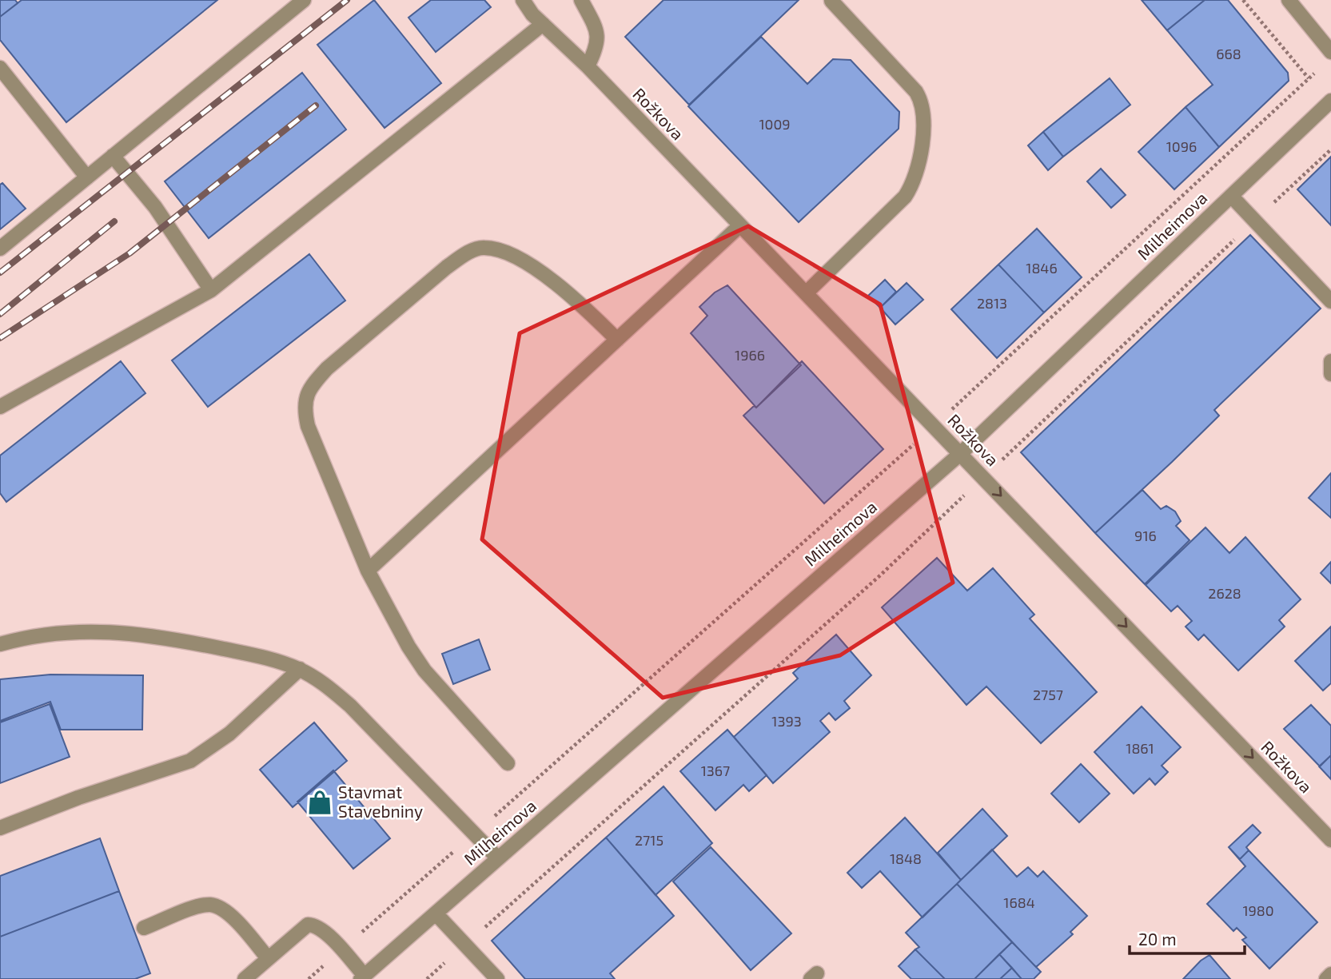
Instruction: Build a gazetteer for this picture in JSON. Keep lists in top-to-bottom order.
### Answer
{
  "streets": {
    "street": ["Rožkova", "Milheimova"]
  },
  "crossings": [
    ["Rožkova", "Milheimova"]
  ],
  "one_way": ["Rožkova"],
  "places": {
    "shop": ["Stavmat Stavebniny"]
  },
  "house_numbers": [
    "668",
    "1009",
    "1096",
    "1846",
    "2813",
    "1966",
    "916",
    "2628",
    "2757",
    "1393",
    "1861",
    "1367",
    "2715",
    "1848",
    "1684",
    "1980"
  ],
  "scale_bar": "20 m"
}
